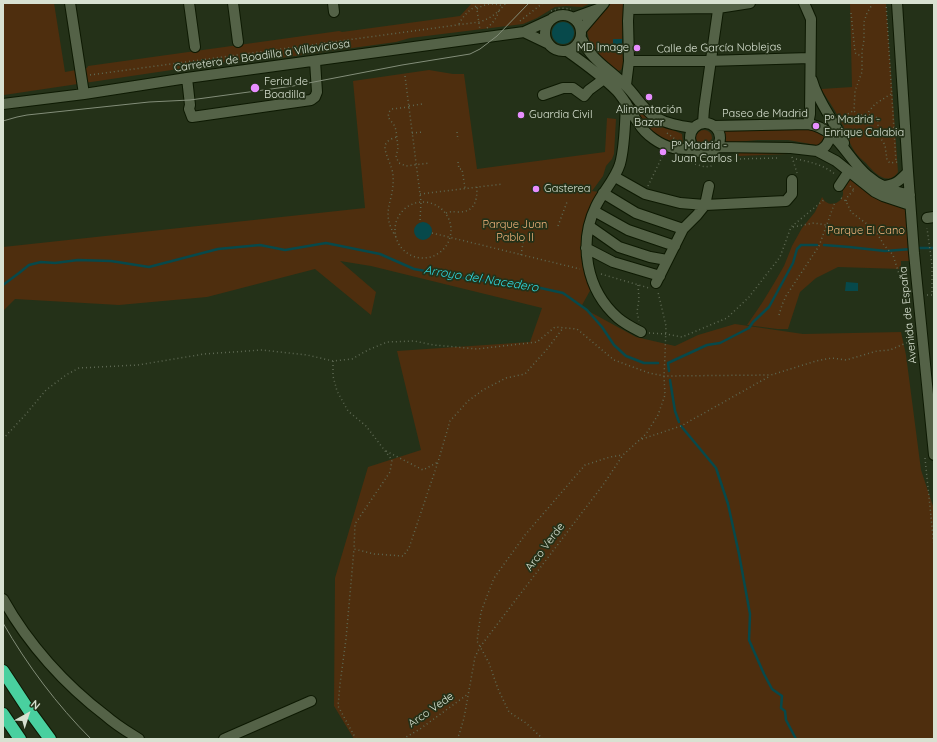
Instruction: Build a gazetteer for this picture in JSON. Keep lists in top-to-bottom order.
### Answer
{
  "streets": {
    "street": [
      "Calle de García Noblejas",
      "Carretera de Boadilla a Villaviciosa",
      "Paseo de Madrid",
      "Avenida de España"
    ],
    "path": ["Arco Verde", "Arco Vede"]
  },
  "crossings": [
    ["Paseo de Madrid", "Avenida de España"],
    ["Arco Verde", "Arco Vede"]
  ],
  "water": ["Arroyo del Nacedero"],
  "parks": ["Parque Juan Pablo II", "Parque El Cano"],
  "places": [
    "MD Image",
    "Ferial de Boadilla",
    "Alimentación Bazar",
    "Guardia Civil",
    "Pº Madrid - Enrique Calabia",
    "Pº Madrid - Juan Carlos I",
    "Gasterea"
  ],
  "north": "top right"
}
